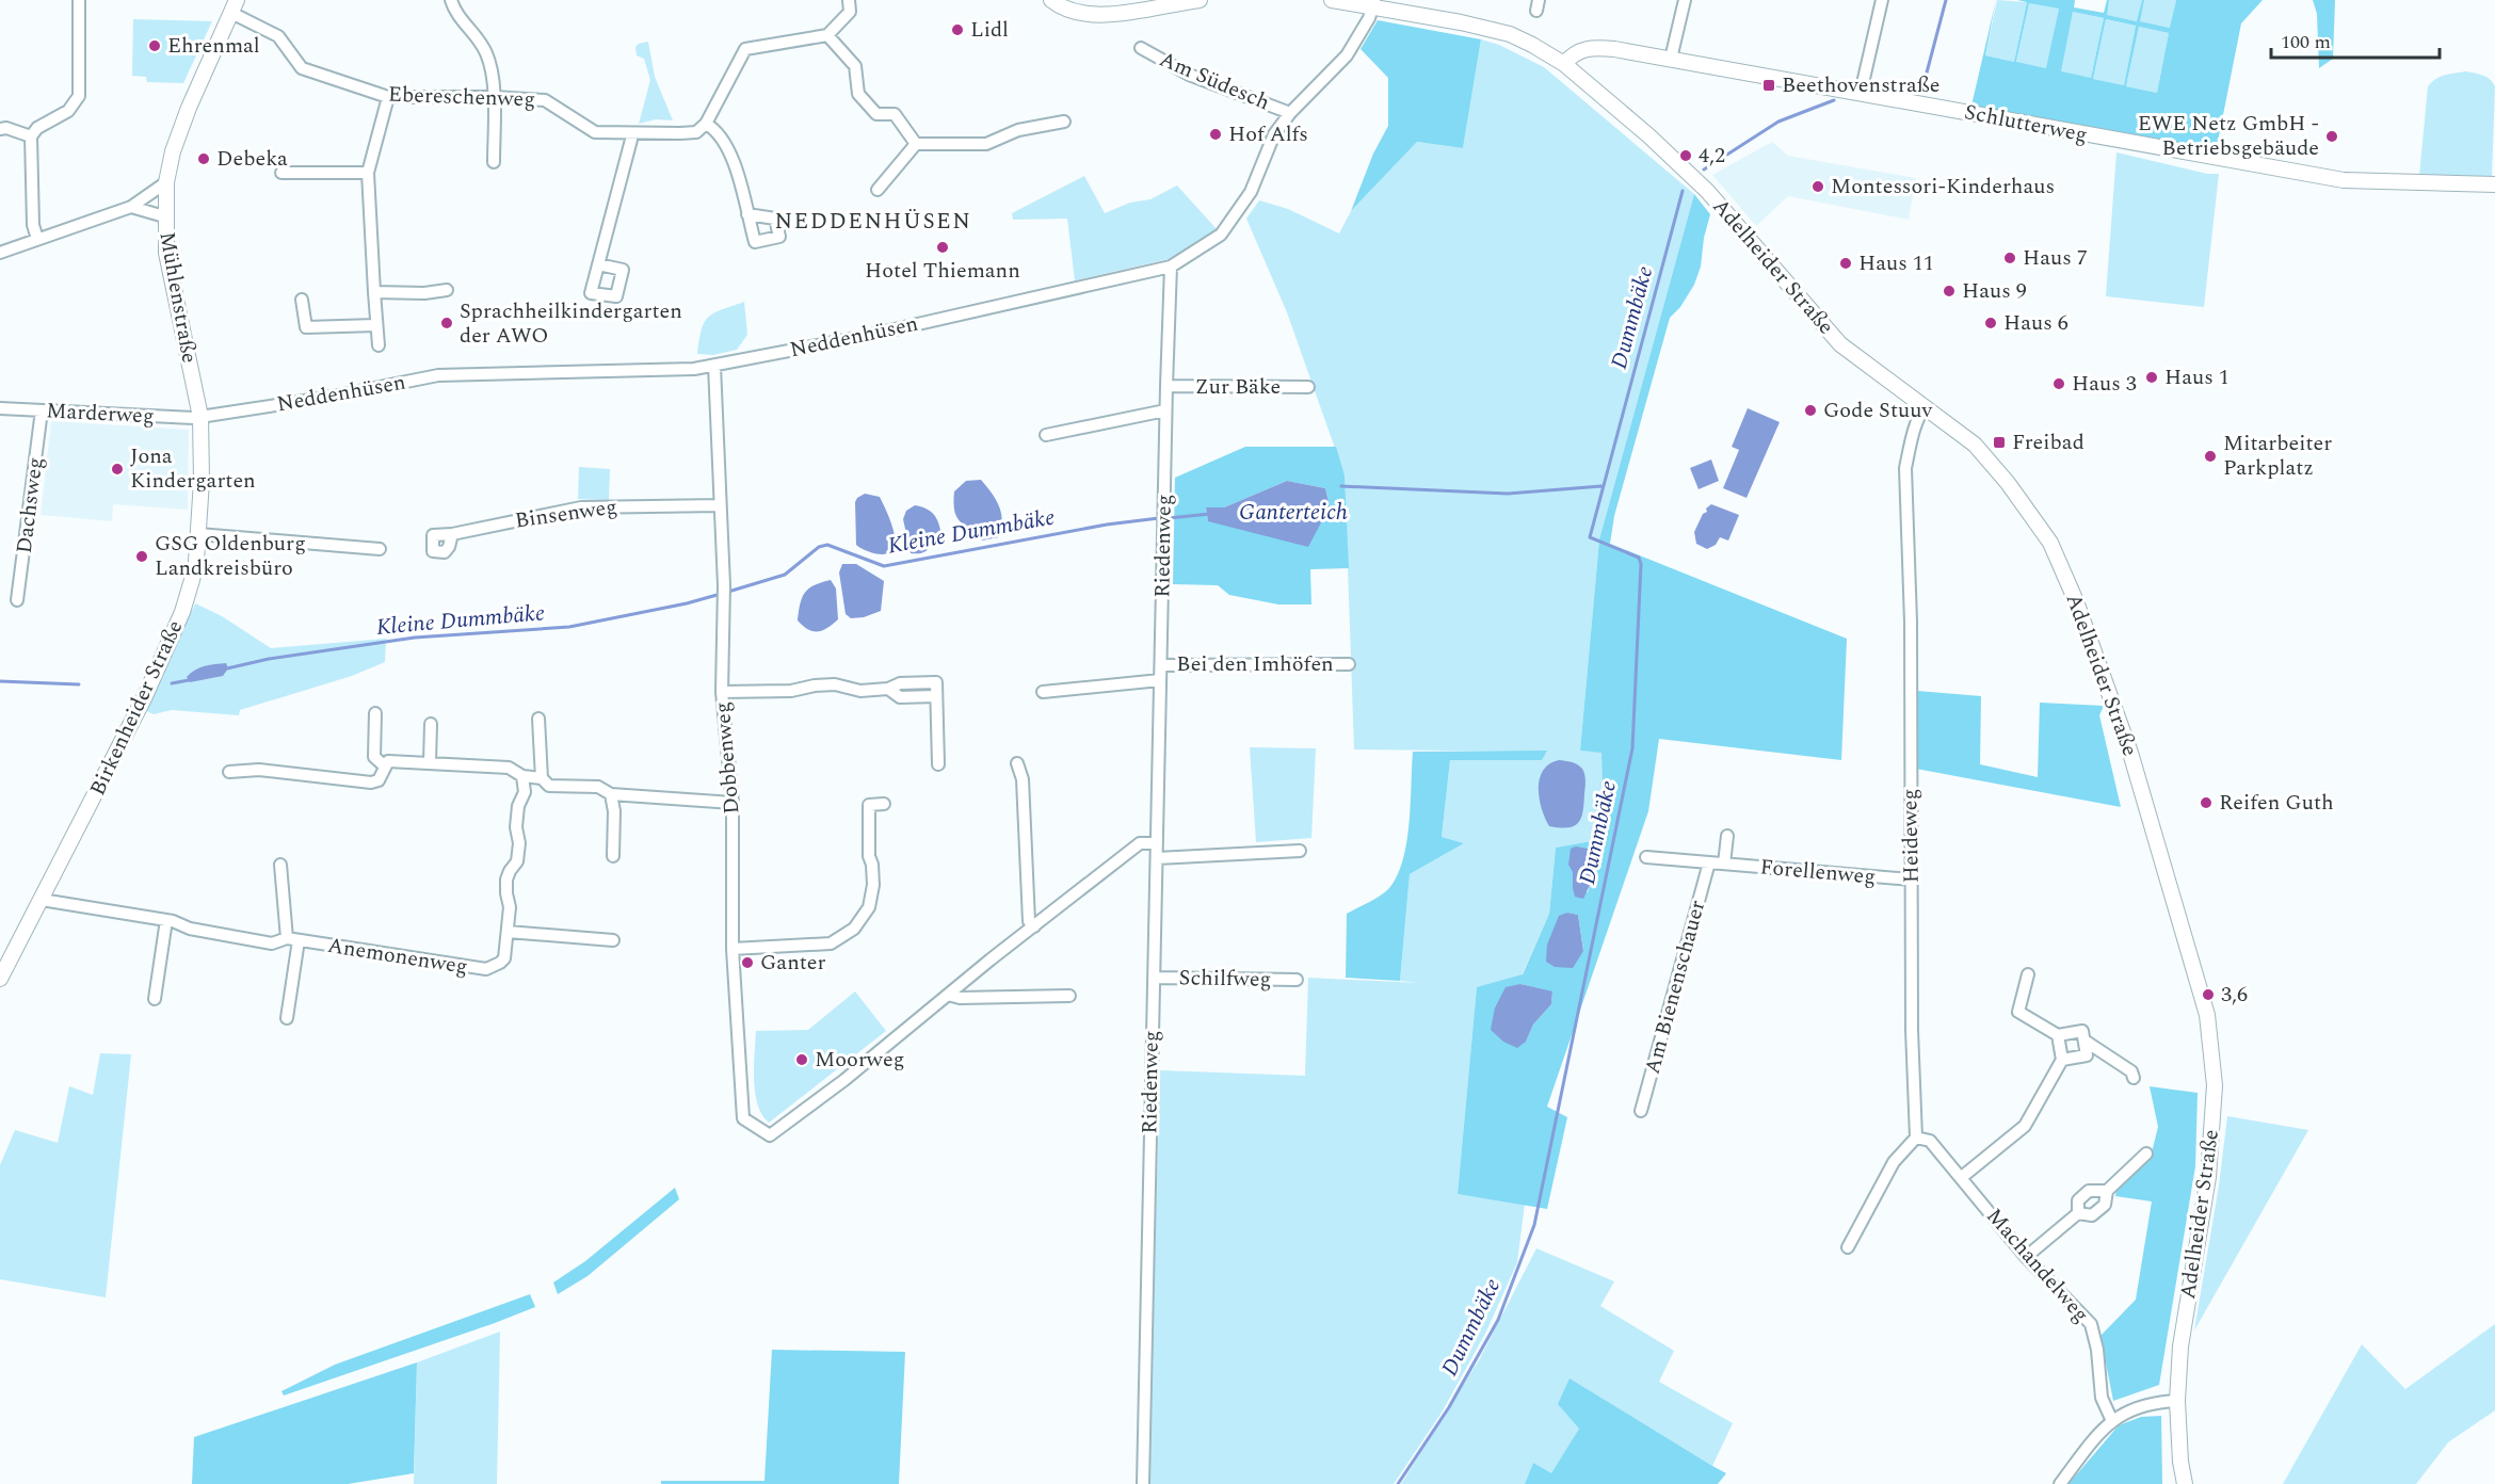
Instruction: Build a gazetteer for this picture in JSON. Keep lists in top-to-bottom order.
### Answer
{
  "streets": {
    "street": [
      "Am Südesch",
      "Ebereschenweg",
      "Schlutterweg",
      "Adelheider Straße",
      "Mühlenstraße",
      "Neddenhüsen",
      "Zur Bäke",
      "Marderweg",
      "Dachsweg",
      "Binsenweg",
      "Riedenweg",
      "Bei den Imhöfen",
      "Birkenheider Straße",
      "Dobbenweg",
      "Heideweg",
      "Forellenweg",
      "Anemonenweg",
      "Schilfweg",
      "Am Bienenschauer",
      "Machandelweg"
    ]
  },
  "crossings": [
    ["Am Südesch", "Neddenhüsen"],
    ["Ebereschenweg", "Mühlenstraße"],
    ["Schlutterweg", "Adelheider Straße"],
    ["Adelheider Straße", "Neddenhüsen"],
    ["Adelheider Straße", "Heideweg"],
    ["Mühlenstraße", "Neddenhüsen"],
    ["Mühlenstraße", "Marderweg"],
    ["Mühlenstraße", "Birkenheider Straße"],
    ["Neddenhüsen", "Marderweg"],
    ["Neddenhüsen", "Riedenweg"],
    ["Neddenhüsen", "Birkenheider Straße"],
    ["Neddenhüsen", "Dobbenweg"],
    ["Zur Bäke", "Riedenweg"],
    ["Marderweg", "Dachsweg"],
    ["Marderweg", "Birkenheider Straße"],
    ["Binsenweg", "Dobbenweg"],
    ["Riedenweg", "Bei den Imhöfen"],
    ["Riedenweg", "Schilfweg"],
    ["Birkenheider Straße", "Anemonenweg"],
    ["Heideweg", "Forellenweg"],
    ["Heideweg", "Machandelweg"],
    ["Forellenweg", "Am Bienenschauer"]
  ],
  "districts": ["NEDDENHÜSEN"],
  "water": ["Dummbäke", "Ganterteich", "Kleine Dummbäke"],
  "places": {
    "other": [
      "Lidl",
      "Ehrenmal",
      "Hof Alfs",
      "EWE Netz GmbH - Betriebsgebäude",
      "4,2",
      "Debeka",
      "Montessori-Kinderhaus",
      "Hotel Thiemann",
      "Haus 7",
      "Haus 11",
      "Haus 9",
      "Sprachheilkindergarten der AWO",
      "Haus 6",
      "Haus 1",
      "Haus 3",
      "Gode Stuuv",
      "Mitarbeiter Parkplatz",
      "Jona Kindergarten",
      "GSG Oldenburg Landkreisbüro",
      "Reifen Guth",
      "Ganter",
      "3,6",
      "Moorweg"
    ],
    "transit": ["Beethovenstraße", "Freibad"]
  },
  "scale_bar": "100 m"
}
